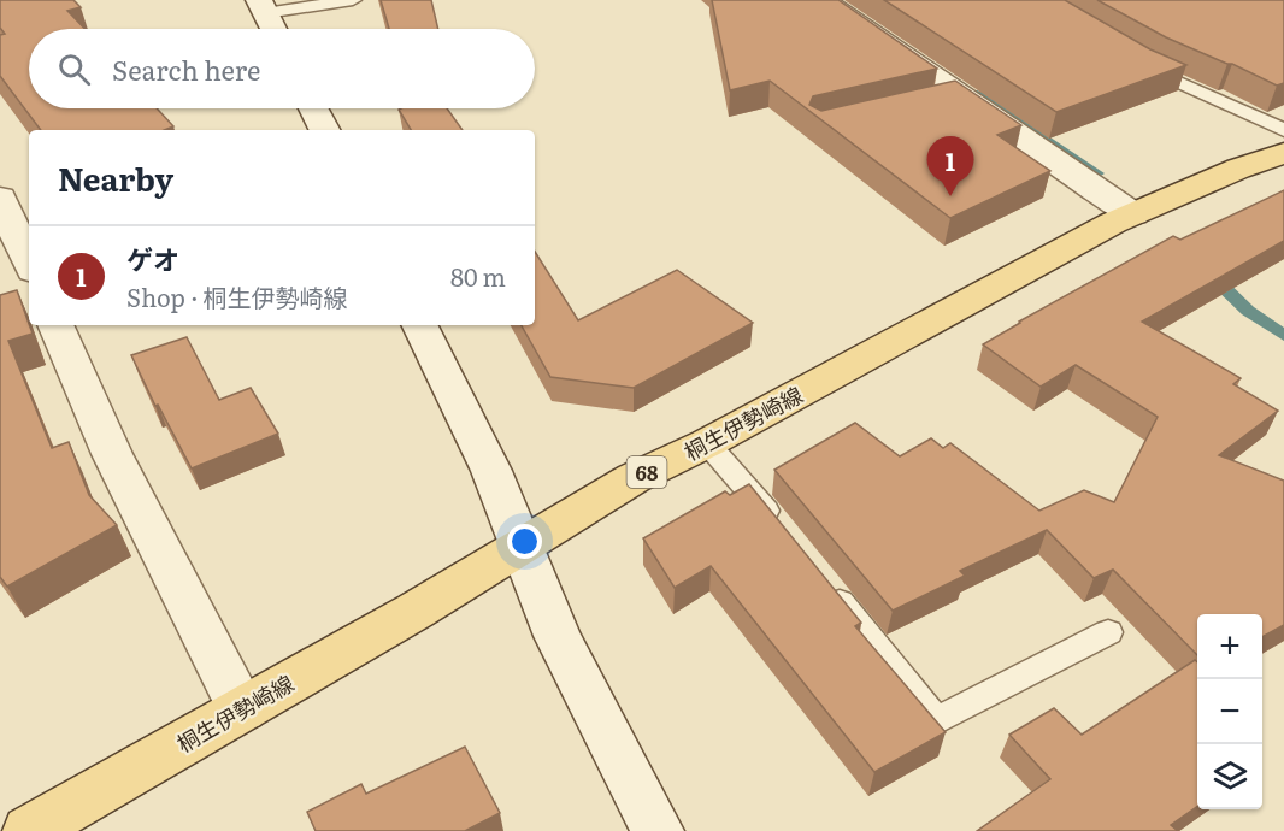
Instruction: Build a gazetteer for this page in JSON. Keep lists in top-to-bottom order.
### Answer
{
  "streets": {
    "main road": ["桐生伊勢崎線", "68"]
  },
  "page": {
    "search": "Search here",
    "heading": "Nearby",
    "pins": "1",
    "list": [
      {
        "mark": "1",
        "name": "ゲオ",
        "note": "Shop · 桐生伊勢崎線",
        "value": "80 m"
      }
    ],
    "map_buttons": ["+", "−"]
  }
}
